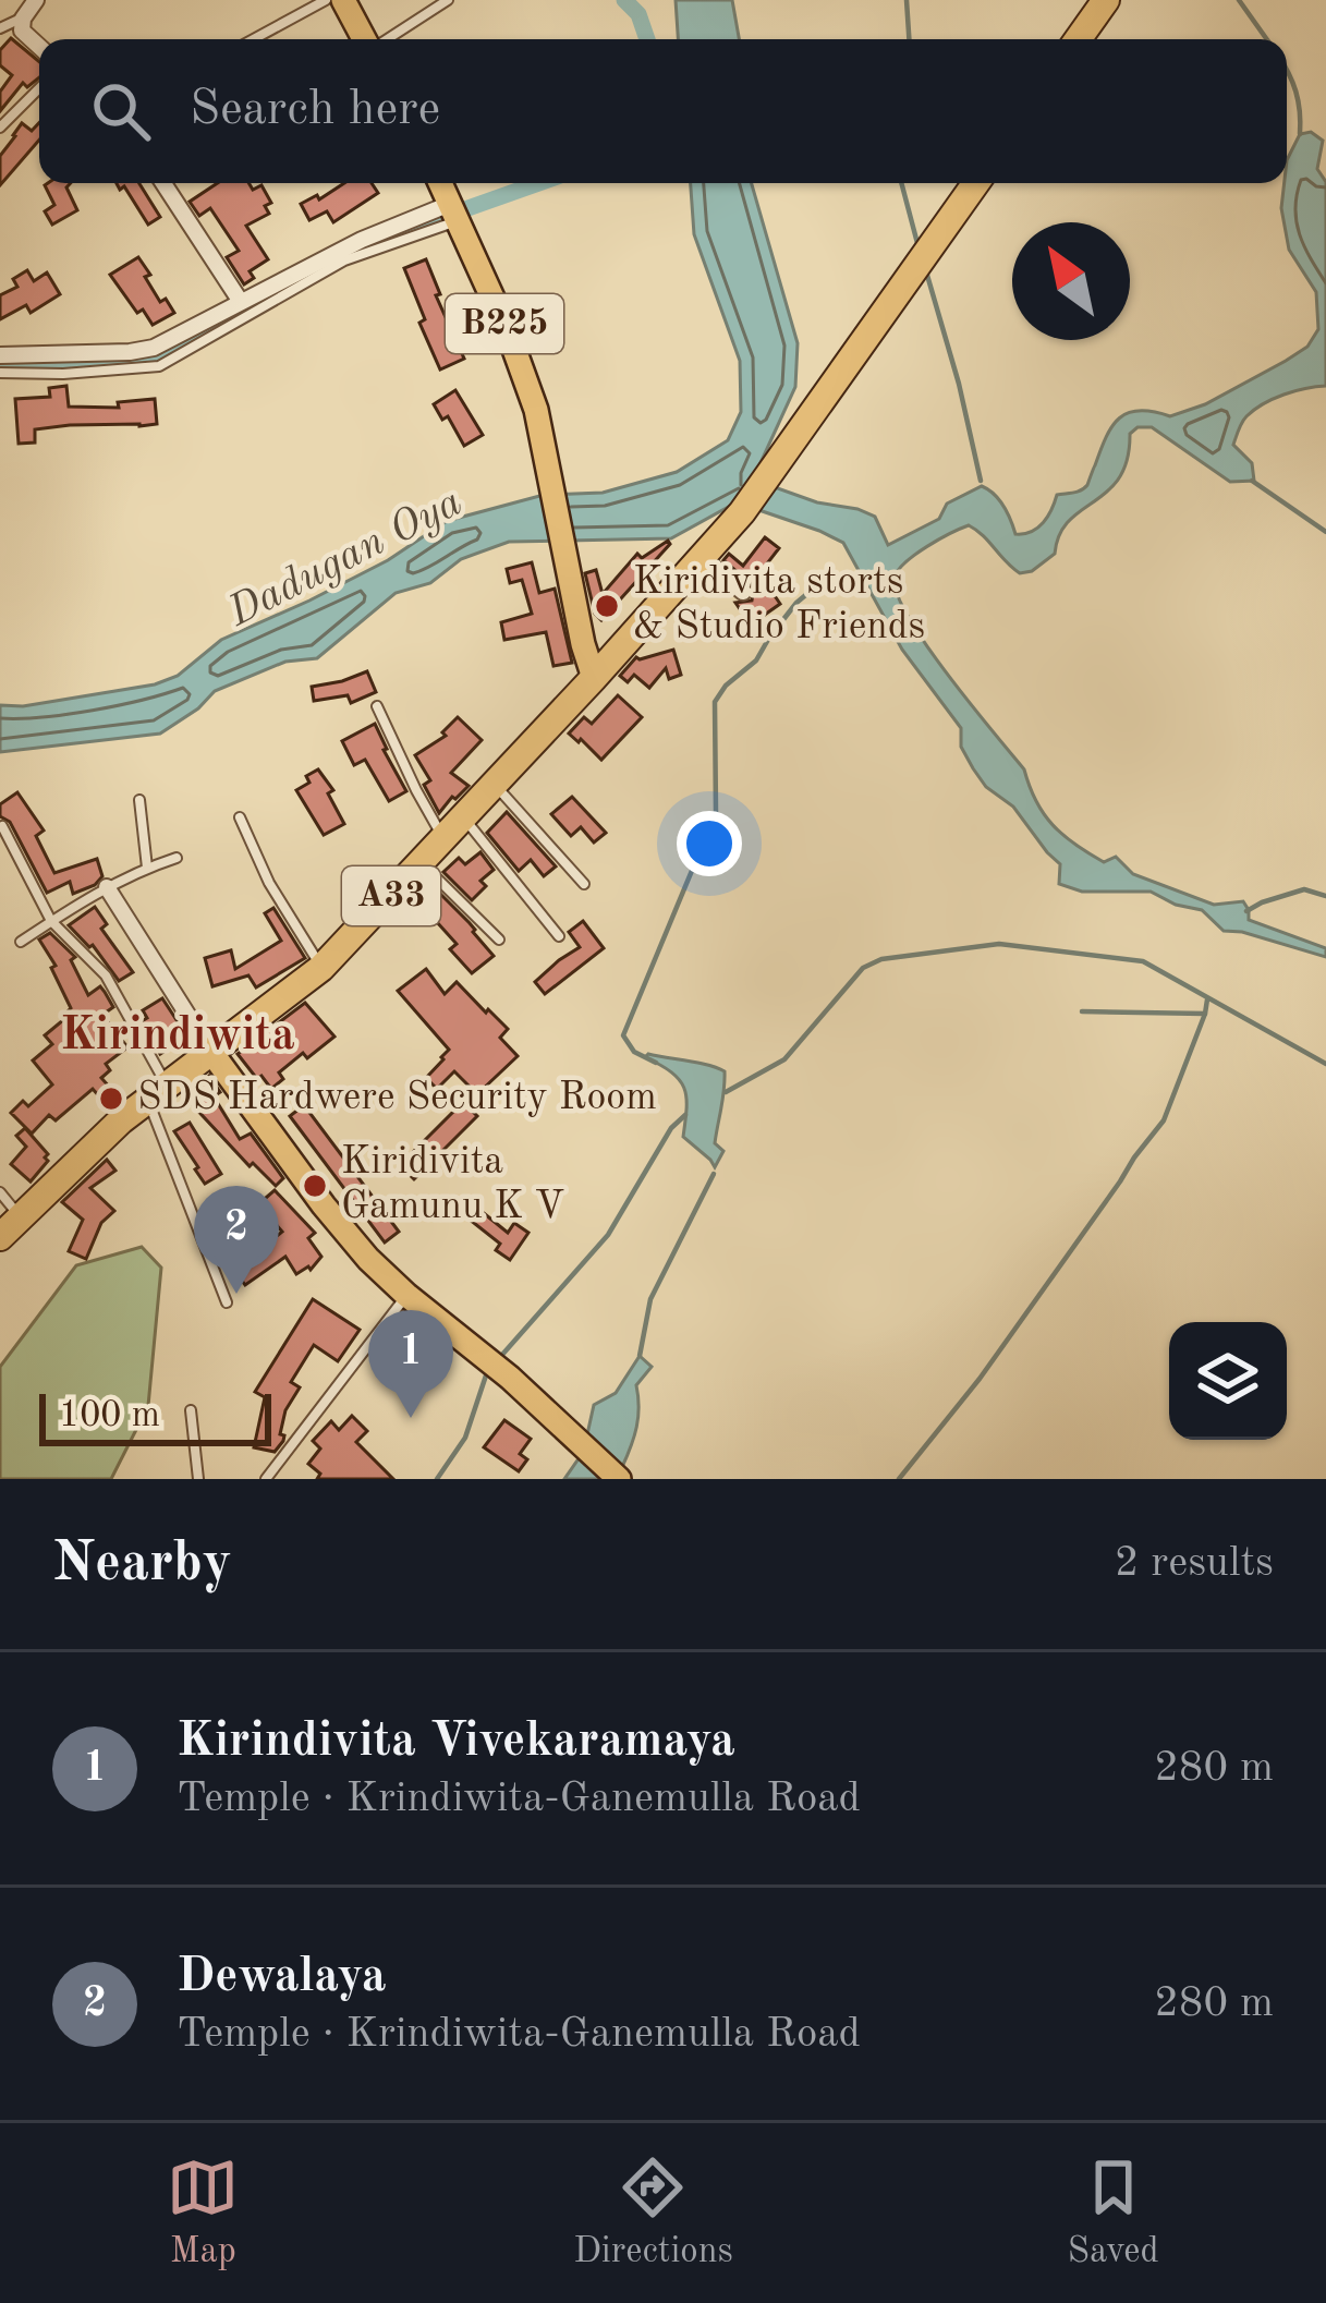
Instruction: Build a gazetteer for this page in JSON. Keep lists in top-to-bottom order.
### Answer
{
  "streets": {
    "highway": ["A33"],
    "main road": ["B225"]
  },
  "crossings": [
    ["B225", "A33"]
  ],
  "districts": ["Kirindiwita"],
  "water": ["Dadugan Oya"],
  "places": ["Kiridivita storts & Studio Friends", "SDS Hardwere Security Room", "Kiridivita Gamunu K V"],
  "scale_bar": "100 m",
  "north": "top left",
  "page": {
    "search": "Search here",
    "pins": ["2", "1"],
    "scale": "100 m",
    "heading": ["Nearby", "2 results"],
    "list": [
      {
        "mark": "1",
        "name": "Kirindivita Vivekaramaya",
        "note": "Temple · Krindiwita-Ganemulla Road",
        "value": "280 m"
      },
      {
        "mark": "2",
        "name": "Dewalaya",
        "note": "Temple · Krindiwita-Ganemulla Road",
        "value": "280 m"
      }
    ],
    "nav": ["Map", "Directions", "Saved"]
  }
}
